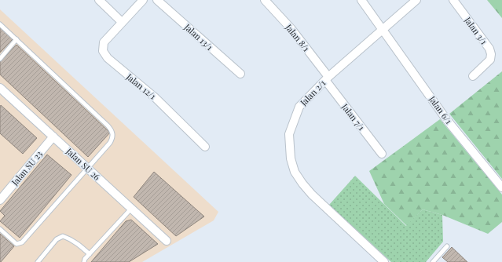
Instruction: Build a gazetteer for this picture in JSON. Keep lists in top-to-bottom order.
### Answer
{
  "streets": {
    "street": [
      "Jalan 3/1",
      "Jalan 13/1",
      "Jalan 8/1",
      "Jalan 12/1",
      "Jalan 2/1",
      "Jalan 6/1",
      "Jalan 7/1",
      "Jalan SU 26",
      "Jalan SU 23"
    ]
  },
  "crossings": [
    ["Jalan 8/1", "Jalan 2/1"],
    ["Jalan 8/1", "Jalan 7/1"],
    ["Jalan 2/1", "Jalan 6/1"],
    ["Jalan 2/1", "Jalan 7/1"],
    ["Jalan SU 26", "Jalan SU 23"]
  ]
}
